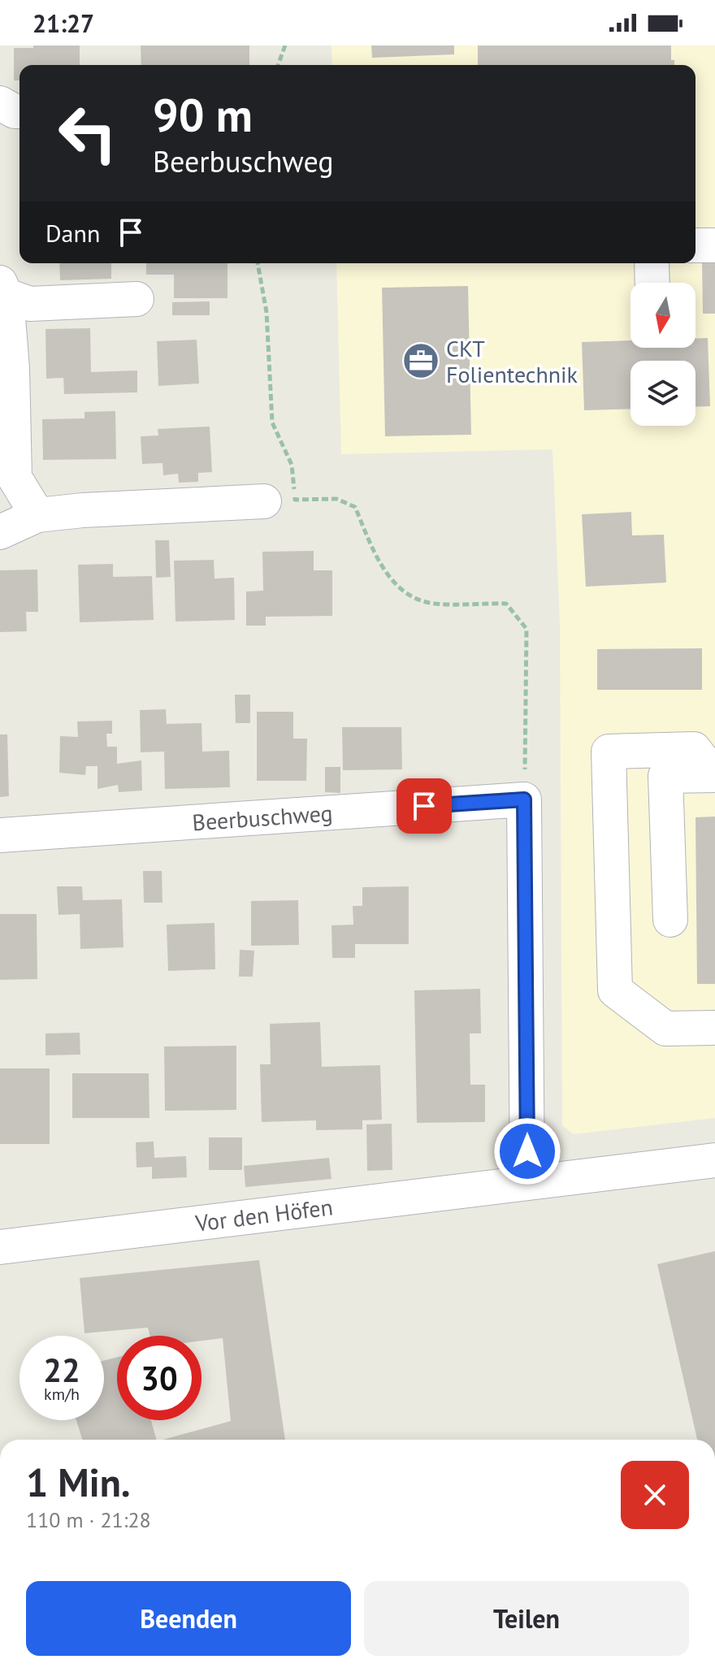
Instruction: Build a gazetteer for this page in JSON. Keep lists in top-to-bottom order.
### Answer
{
  "streets": {
    "street": ["Beerbuschweg", "Vor den Höfen"]
  },
  "places": {
    "office": ["CKT Folientechnik"]
  },
  "north": "bottom",
  "page": {
    "status": "21:27",
    "turn": ["90 m", "Beerbuschweg"],
    "then": "Dann",
    "speed": "22 km/h",
    "limit": "30",
    "heading": ["1 Min.", "110 m · 21:28"],
    "buttons": ["Beenden", "Teilen"]
  }
}
